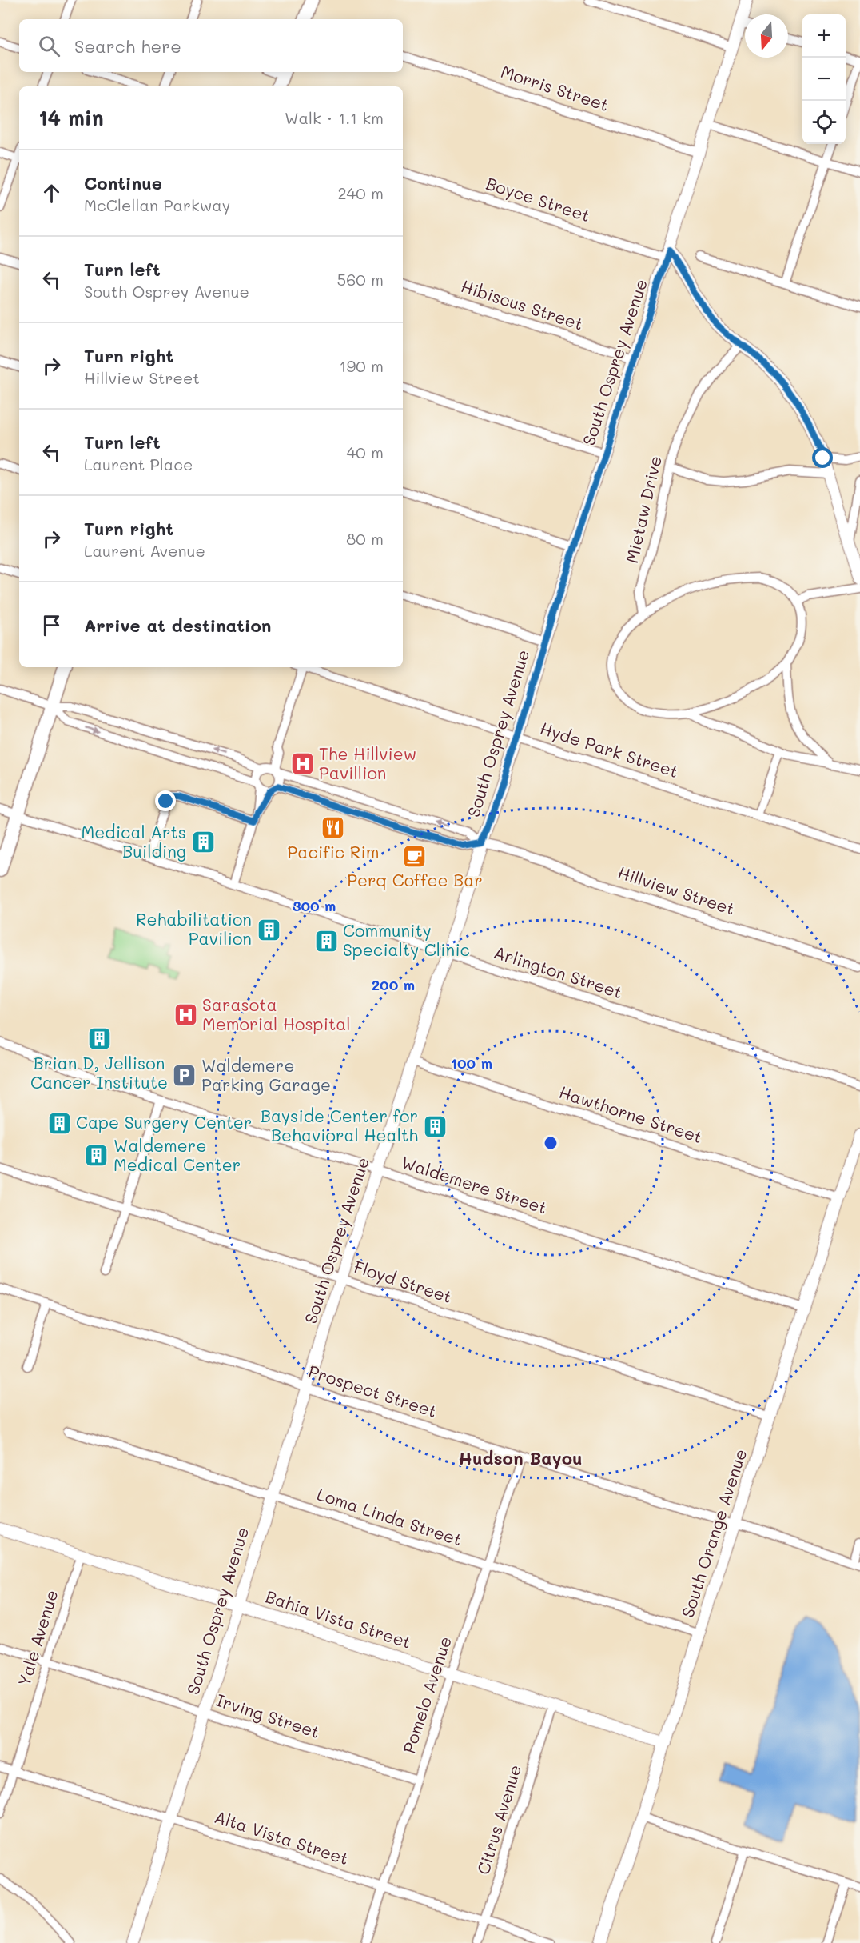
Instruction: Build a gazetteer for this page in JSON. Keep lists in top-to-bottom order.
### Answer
{
  "streets": {
    "street": [
      "Morris Street",
      "Boyce Street",
      "Hibiscus Street",
      "South Osprey Avenue",
      "Mietaw Drive",
      "Hyde Park Street",
      "Hillview Street",
      "Arlington Street",
      "Hawthorne Street",
      "Waldemere Street",
      "Floyd Street",
      "Prospect Street",
      "Loma Linda Street",
      "South Orange Avenue",
      "Bahia Vista Street",
      "Yale Avenue",
      "Pomelo Avenue",
      "Irving Street",
      "Citrus Avenue",
      "Alta Vista Street"
    ]
  },
  "crossings": [
    ["Morris Street", "South Osprey Avenue"],
    ["Boyce Street", "South Osprey Avenue"],
    ["Hibiscus Street", "South Osprey Avenue"],
    ["South Osprey Avenue", "Hyde Park Street"],
    ["South Osprey Avenue", "Hillview Street"],
    ["South Osprey Avenue", "Arlington Street"],
    ["South Osprey Avenue", "Hawthorne Street"],
    ["South Osprey Avenue", "Waldemere Street"],
    ["South Osprey Avenue", "Floyd Street"],
    ["South Osprey Avenue", "Prospect Street"],
    ["South Osprey Avenue", "Loma Linda Street"],
    ["South Osprey Avenue", "Bahia Vista Street"],
    ["South Osprey Avenue", "Irving Street"],
    ["South Osprey Avenue", "Alta Vista Street"],
    ["Hawthorne Street", "South Orange Avenue"],
    ["Waldemere Street", "South Orange Avenue"],
    ["Floyd Street", "South Orange Avenue"],
    ["Prospect Street", "South Orange Avenue"],
    ["Prospect Street", "Pomelo Avenue"],
    ["Loma Linda Street", "South Orange Avenue"],
    ["Loma Linda Street", "Pomelo Avenue"],
    ["South Orange Avenue", "Bahia Vista Street"],
    ["Bahia Vista Street", "Yale Avenue"],
    ["Bahia Vista Street", "Pomelo Avenue"],
    ["Bahia Vista Street", "Citrus Avenue"],
    ["Yale Avenue", "Irving Street"],
    ["Yale Avenue", "Alta Vista Street"],
    ["Pomelo Avenue", "Irving Street"],
    ["Pomelo Avenue", "Alta Vista Street"],
    ["Citrus Avenue", "Alta Vista Street"]
  ],
  "districts": ["Hudson Bayou"],
  "places": {
    "hospital": ["The Hillview Pavillion", "Sarasota Memorial Hospital"],
    "restaurant": ["Pacific Rim"],
    "building": [
      "Medical Arts Building",
      "Rehabilitation Pavilion",
      "Community Specialty Clinic",
      "Brian D, Jellison Cancer Institute",
      "Cape Surgery Center",
      "Bayside Center for Behavioral Health",
      "Waldemere Medical Center"
    ],
    "cafe": ["Perq Coffee Bar"],
    "parking": ["Waldemere Parking Garage"]
  },
  "north": "bottom",
  "page": {
    "map_buttons": ["+", "−"],
    "search": "Search here",
    "heading": ["14 min", "Walk · 1.1 km"],
    "list": [
      ["Continue", "McClellan Parkway", "240 m"],
      ["Turn left", "South Osprey Avenue", "560 m"],
      ["Turn right", "Hillview Street", "190 m"],
      ["Turn left", "Laurent Place", "40 m"],
      ["Turn right", "Laurent Avenue", "80 m"],
      "Arrive at destination"
    ]
  },
  "rings": ["300 m", "200 m", "100 m"]
}
